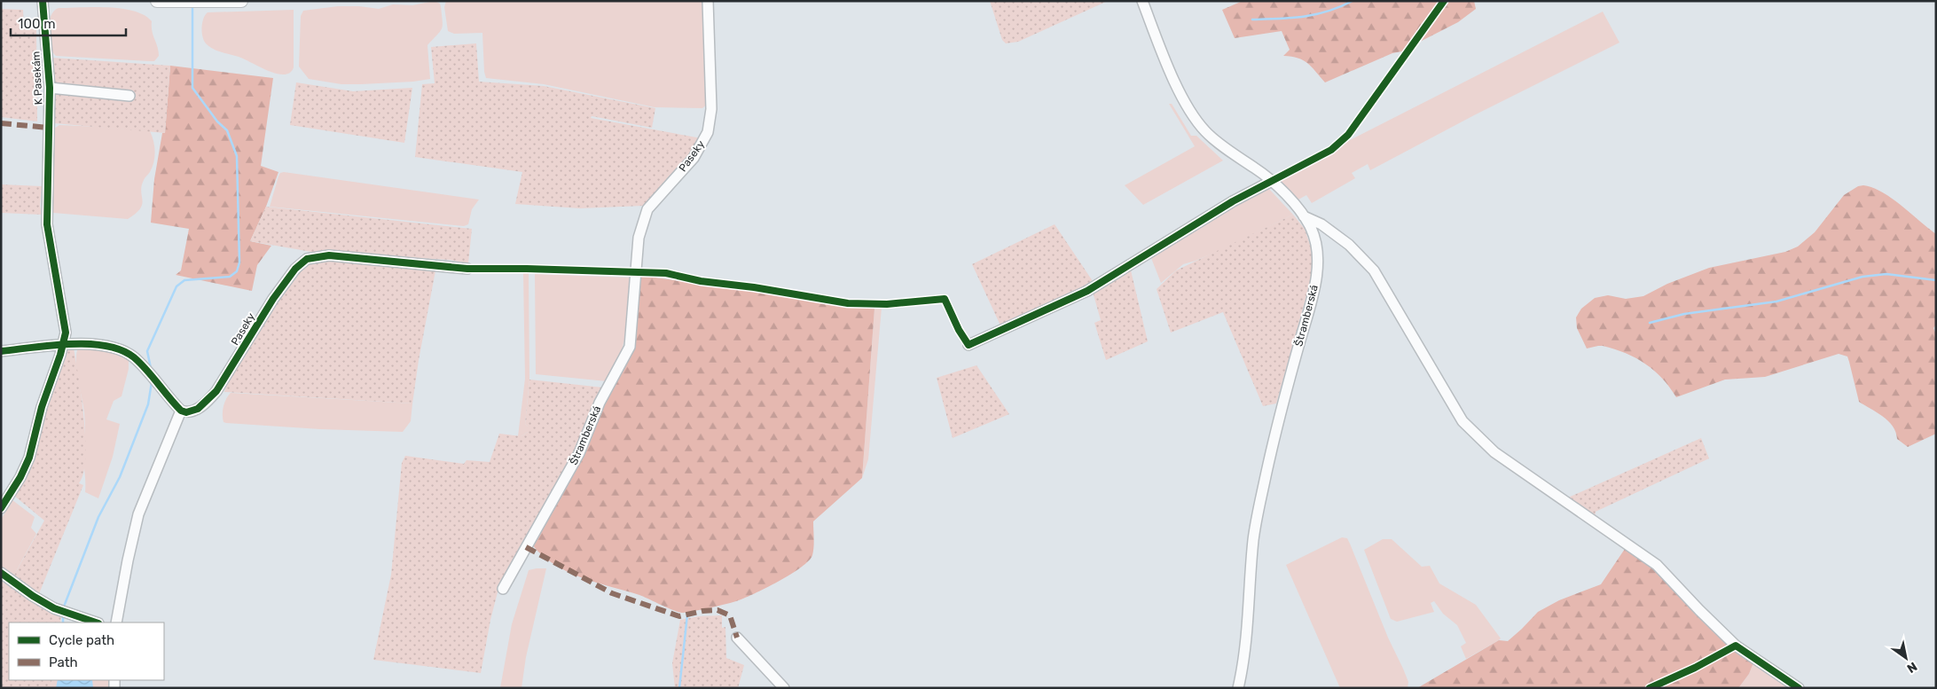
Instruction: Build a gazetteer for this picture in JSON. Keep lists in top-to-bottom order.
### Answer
{
  "streets": {
    "street": ["K Pasekám", "Paseky", "Štramberská"]
  },
  "crossings": [
    ["Paseky", "Štramberská"]
  ],
  "legend": ["Cycle path", "Path"],
  "scale_bar": "100 m",
  "north": "bottom right"
}
